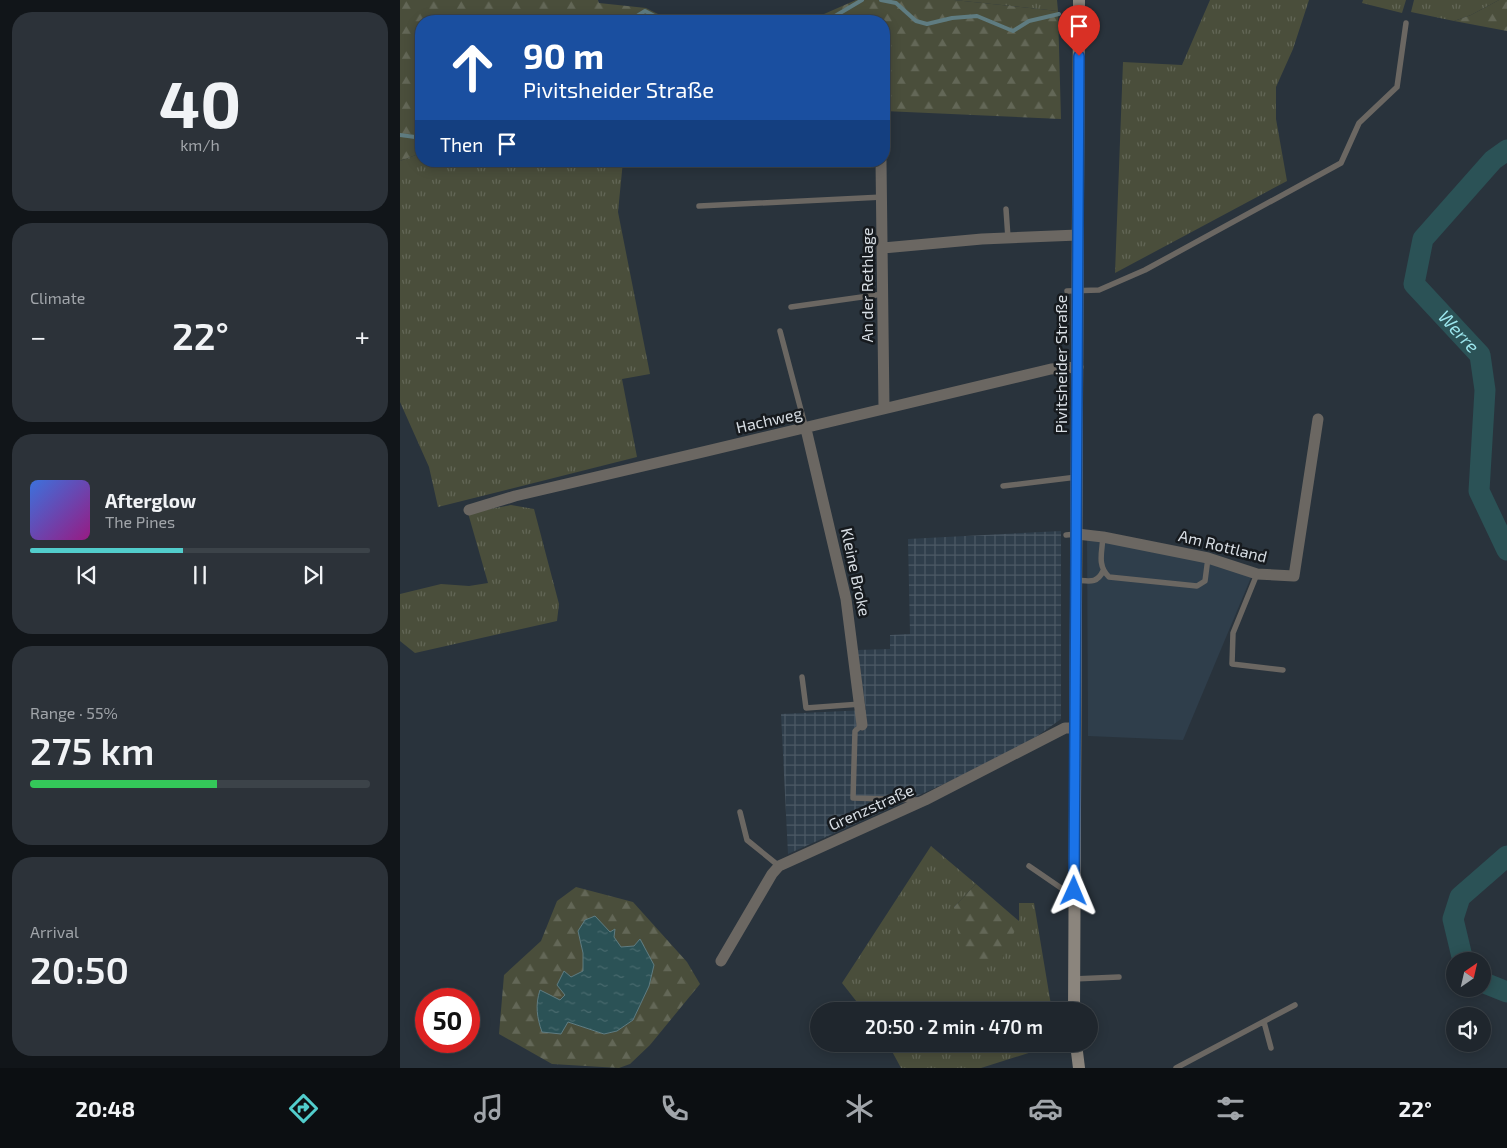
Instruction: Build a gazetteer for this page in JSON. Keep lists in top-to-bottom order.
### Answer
{
  "streets": {
    "main road": ["Pivitsheider Straße"],
    "street": [
      "An der Rethlage",
      "Hachweg",
      "Am Rottland",
      "Kleine Broke",
      "Grenzstraße"
    ]
  },
  "crossings": [
    ["An der Rethlage", "Hachweg"],
    ["Pivitsheider Straße", "Hachweg"],
    ["Pivitsheider Straße", "Am Rottland"],
    ["Pivitsheider Straße", "Grenzstraße"],
    ["Hachweg", "Kleine Broke"]
  ],
  "water": ["Werre"],
  "north": "top right",
  "page": {
    "tile": [
      ["40", "km/h"],
      "Climate",
      ["Range · 55%", "275 km"],
      ["Arrival", "20:50"]
    ],
    "turn": ["90 m", "Pivitsheider Straße"],
    "then": "Then",
    "heat": ["−", "22°", "+"],
    "song": ["Afterglow", "The Pines"],
    "limit": "50",
    "trip": "20:50 · 2 min · 470 m",
    "tabs": ["20:48", "22°"]
  }
}
